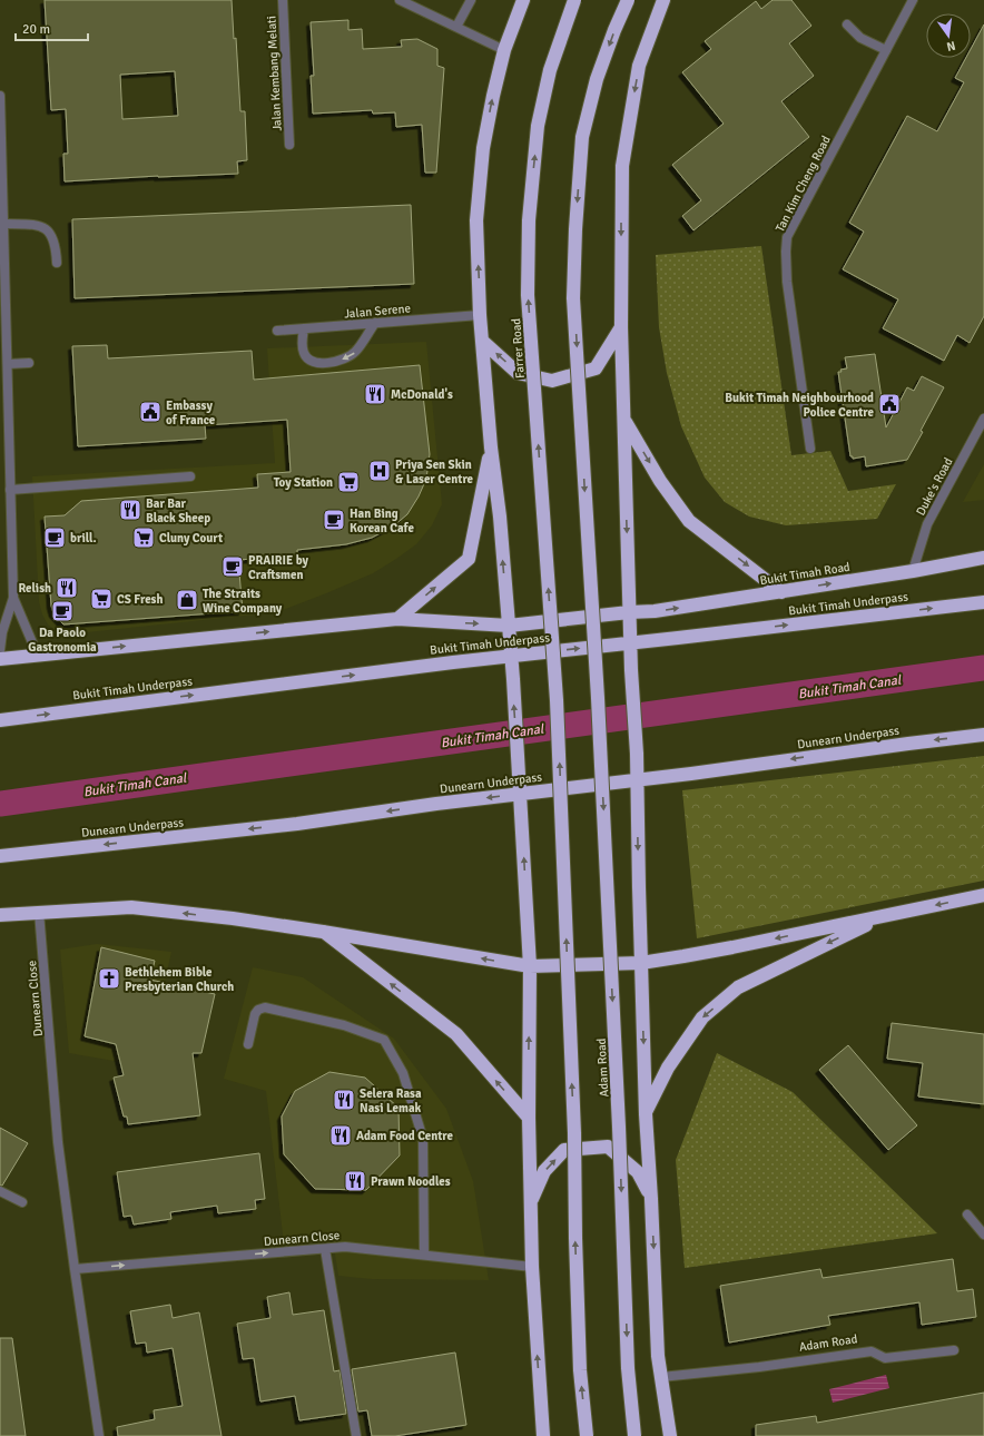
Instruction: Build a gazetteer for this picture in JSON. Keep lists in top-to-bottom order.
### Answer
{
  "streets": {
    "highway": [
      "Farrer Road",
      "Bukit Timah Road",
      "Bukit Timah Underpass",
      "Dunearn Underpass",
      "Adam Road"
    ],
    "street": [
      "Jalan Kembang Melati",
      "Tan Kim Cheng Road",
      "Jalan Serene",
      "Duke's Road",
      "Dunearn Close"
    ]
  },
  "crossings": [
    ["Duke's Road", "Bukit Timah Road"]
  ],
  "one_way": ["Bukit Timah Road", "Bukit Timah Underpass"],
  "water": ["Bukit Timah Canal"],
  "places": {
    "restaurant": [
      "McDonald's",
      "Bar Bar Black Sheep",
      "Relish",
      "Selera Rasa Nasi Lemak",
      "Adam Food Centre",
      "Prawn Noodles"
    ],
    "public building": ["Bukit Timah Neighbourhood Police Centre", "Embassy of France"],
    "hospital": ["Priya Sen Skin & Laser Centre"],
    "supermarket": ["Toy Station", "Cluny Court", "CS Fresh"],
    "cafe": [
      "Han Bing Korean Cafe",
      "brill.",
      "PRAIRIE by Craftsmen",
      "Da Paolo Gastronomia"
    ],
    "shop": ["The Straits Wine Company"],
    "church": ["Bethlehem Bible Presbyterian Church"]
  },
  "scale_bar": "20 m",
  "north": "bottom"
}
